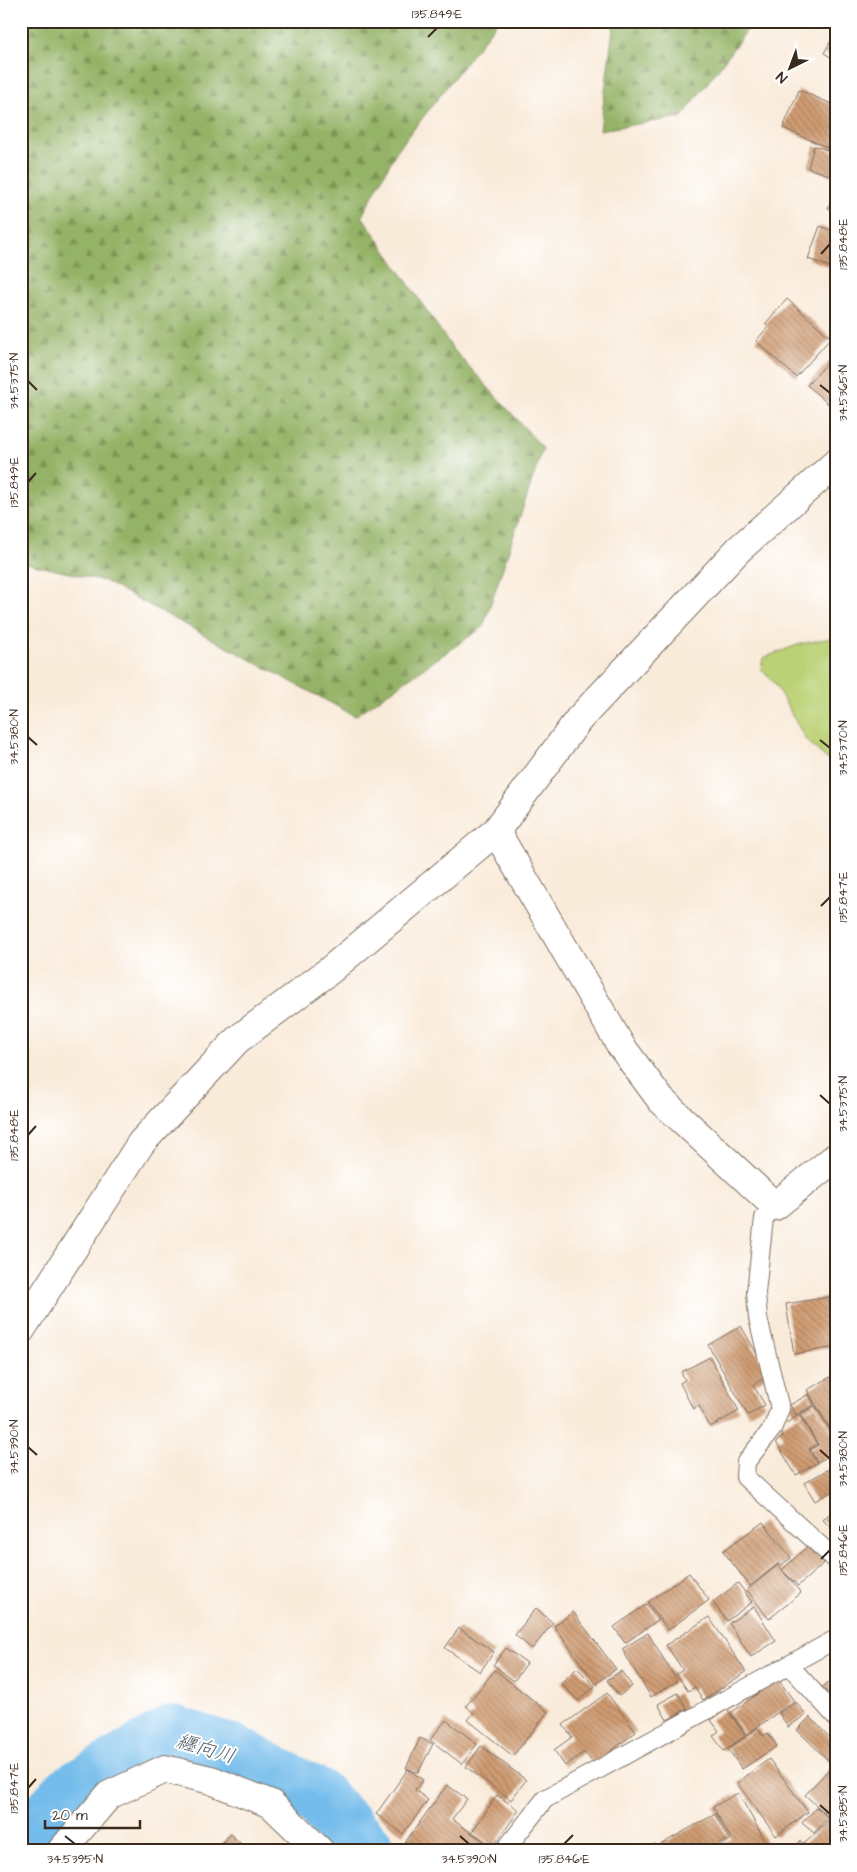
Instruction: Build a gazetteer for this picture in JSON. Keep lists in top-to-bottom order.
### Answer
{
  "water": ["纒向川"],
  "scale_bar": "20 m",
  "north": "bottom left",
  "coordinates": [
    "135.849°E",
    "135.848°E",
    "34.5375°N",
    "34.5365°N",
    "34.5380°N",
    "34.5370°N",
    "135.847°E",
    "34.5390°N",
    "135.846°E",
    "34.5385°N",
    "34.5395°N"
  ]
}
